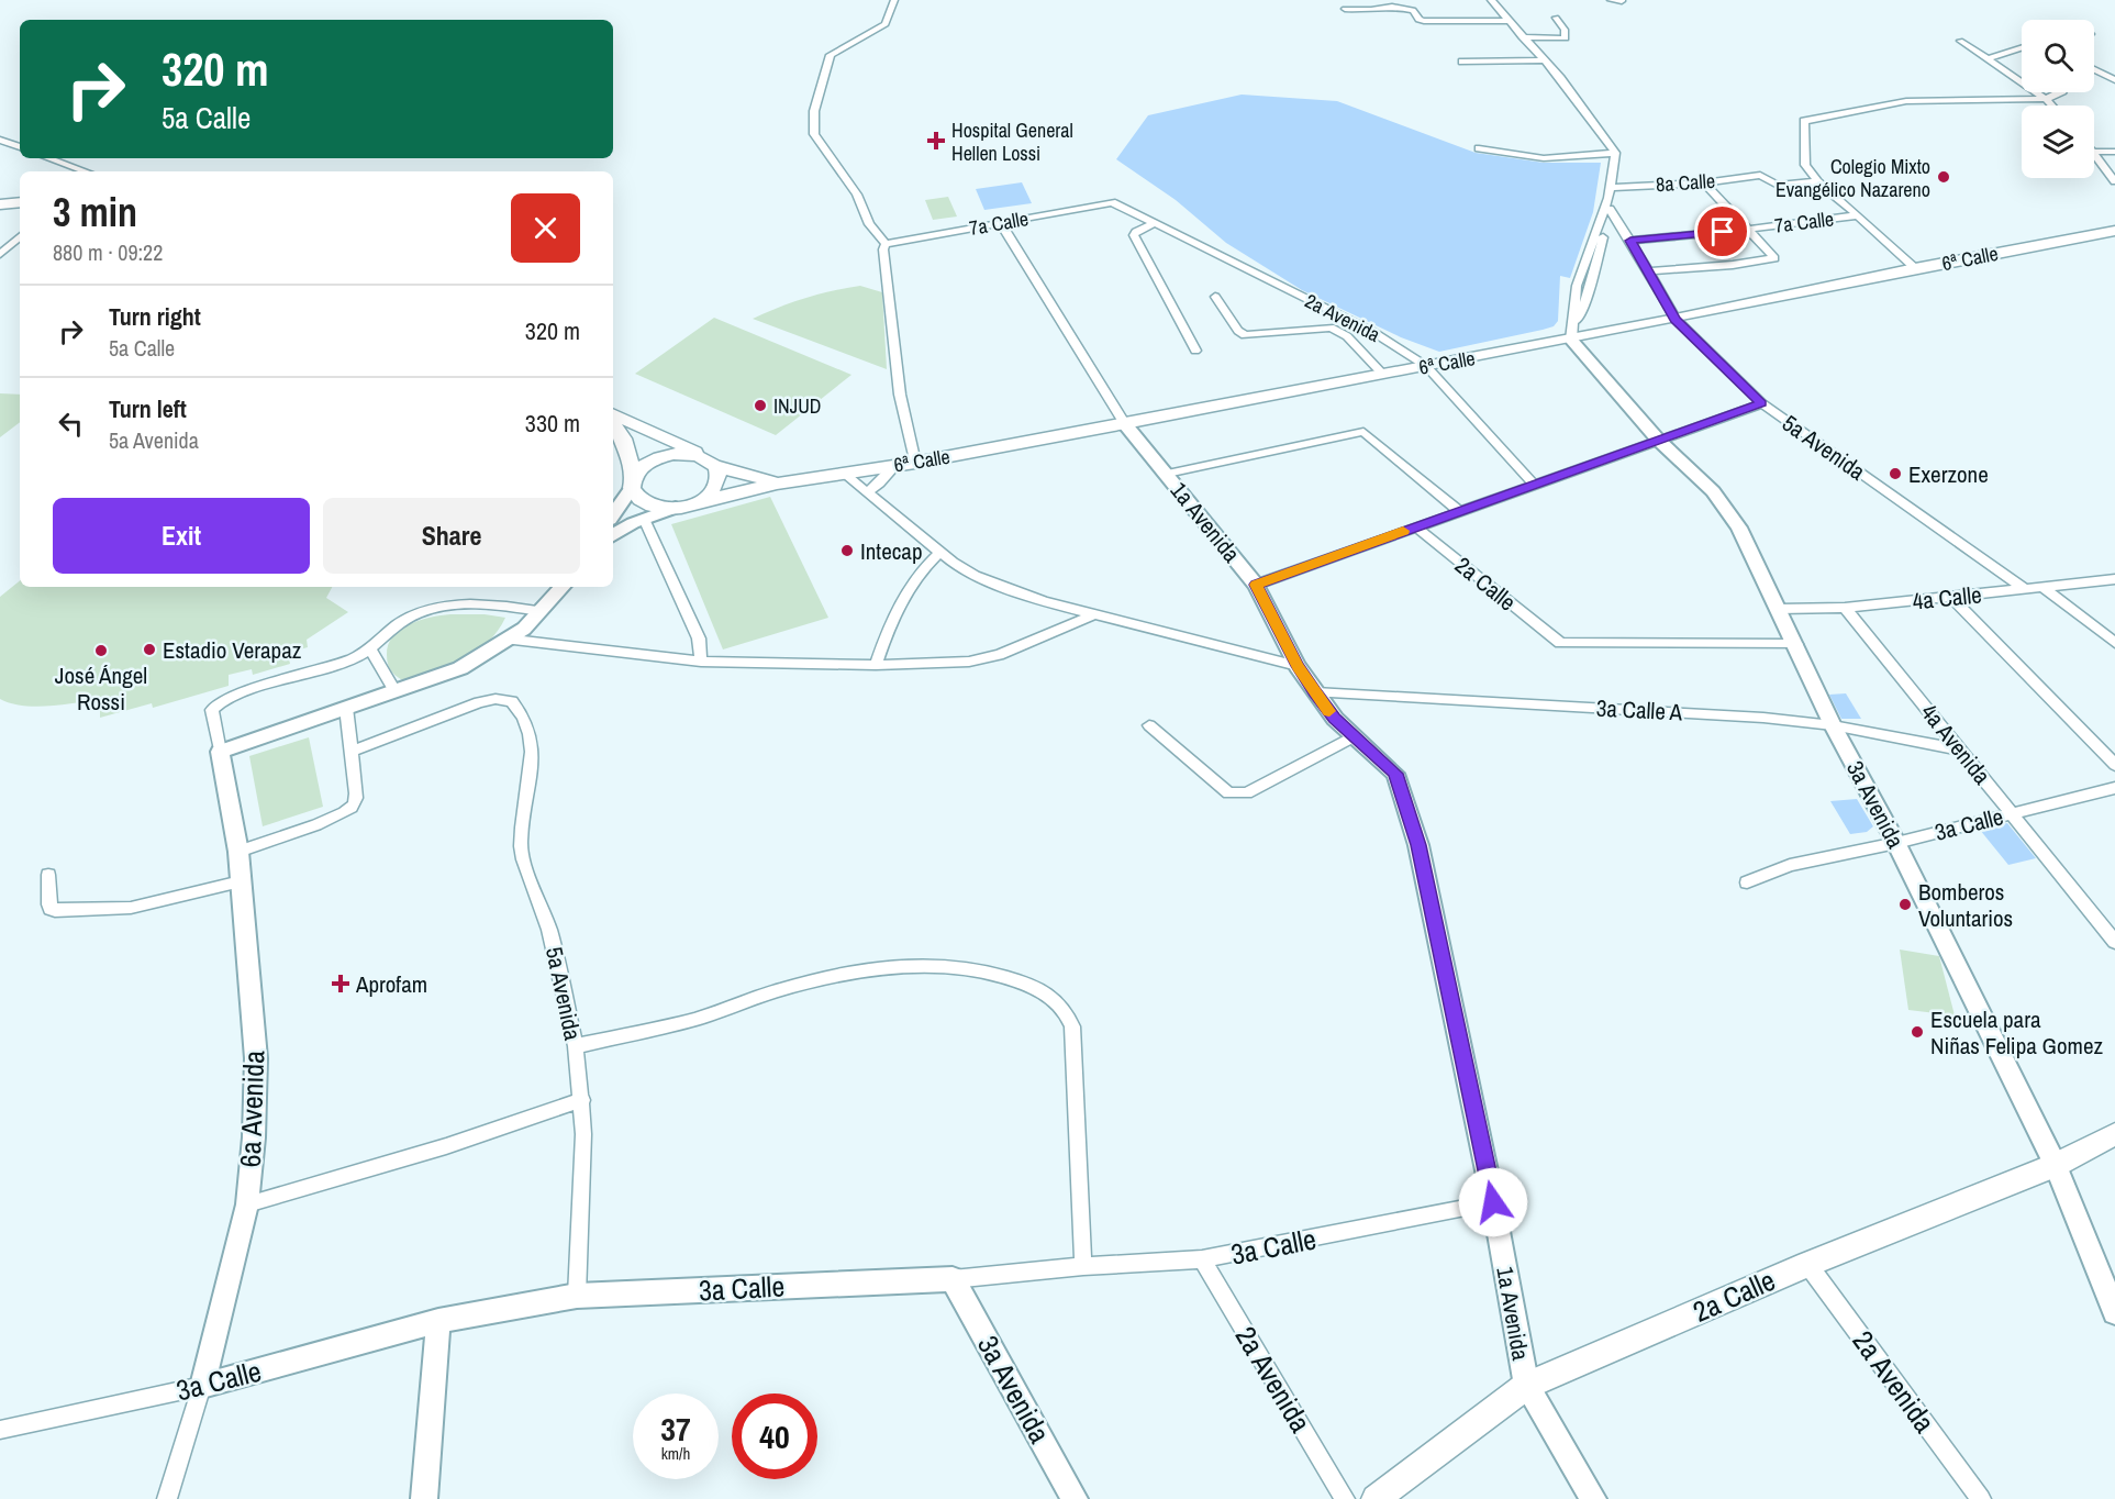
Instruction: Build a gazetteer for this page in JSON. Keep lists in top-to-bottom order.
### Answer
{
  "streets": {
    "main road": ["6ª Calle", "2a Calle"],
    "street": [
      "8a Calle",
      "7a Calle",
      "2a Avenida",
      "5a Avenida",
      "1a Avenida",
      "4a Calle",
      "3a Calle A",
      "4a Avenida",
      "3a Avenida",
      "3a Calle",
      "6a Avenida"
    ]
  },
  "crossings": [
    ["8a Calle", "5a Avenida"],
    ["7a Calle", "2a Avenida"],
    ["7a Calle", "5a Avenida"],
    ["7a Calle", "1a Avenida"],
    ["6ª Calle", "2a Avenida"],
    ["6ª Calle", "5a Avenida"],
    ["6ª Calle", "1a Avenida"],
    ["6ª Calle", "3a Avenida"],
    ["2a Avenida", "2a Calle"],
    ["2a Avenida", "3a Calle"],
    ["5a Avenida", "4a Calle"],
    ["5a Avenida", "3a Calle"],
    ["1a Avenida", "2a Calle"],
    ["1a Avenida", "3a Calle A"],
    ["1a Avenida", "3a Calle"],
    ["2a Calle", "3a Avenida"],
    ["4a Calle", "4a Avenida"],
    ["4a Calle", "3a Avenida"],
    ["3a Calle A", "4a Avenida"],
    ["3a Calle A", "3a Avenida"],
    ["4a Avenida", "3a Calle"],
    ["3a Avenida", "3a Calle"],
    ["3a Calle", "6a Avenida"]
  ],
  "places": {
    "health": ["Hospital General Hellen Lossi", "Aprofam"],
    "other": [
      "Colegio Mixto Evangélico Nazareno",
      "INJUD",
      "Exerzone",
      "Intecap",
      "Estadio Verapaz",
      "José Ángel Rossi",
      "Bomberos Voluntarios",
      "Escuela para Niñas Felipa Gomez"
    ]
  },
  "page": {
    "turn": ["320 m", "5a Calle"],
    "heading": ["3 min", "880 m · 09:22"],
    "list": [
      {
        "name": "Turn right",
        "note": "5a Calle",
        "value": "320 m"
      },
      {
        "name": "Turn left",
        "note": "5a Avenida",
        "value": "330 m"
      }
    ],
    "buttons": ["Exit", "Share"],
    "speed": "37 km/h",
    "limit": "40"
  }
}
